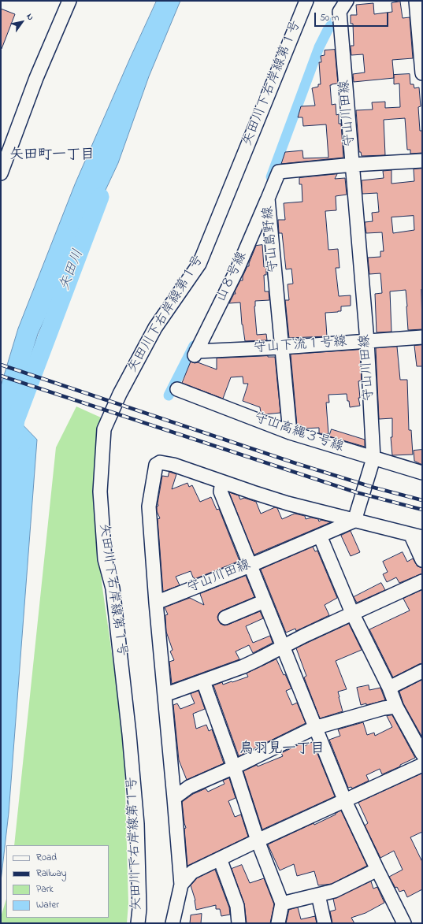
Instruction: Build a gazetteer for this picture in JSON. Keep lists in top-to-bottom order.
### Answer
{
  "streets": {
    "street": [
      "矢田川下右岸線第１号",
      "守山川田線",
      "守山島野線",
      "山８号線",
      "守山下流１号線",
      "守山高縄３号線"
    ]
  },
  "crossings": [
    ["守山川田線", "守山島野線"],
    ["守山川田線", "守山下流１号線"],
    ["守山川田線", "守山高縄３号線"],
    ["守山島野線", "山８号線"],
    ["守山島野線", "守山下流１号線"],
    ["守山島野線", "守山高縄３号線"],
    ["山８号線", "守山下流１号線"]
  ],
  "districts": ["矢田町一丁目", "鳥羽見一丁目"],
  "water": ["矢田川"],
  "legend": [
    "Road",
    "Railway",
    "Park",
    "Water"
  ],
  "scale_bar": "50 m",
  "north": "top right"
}
